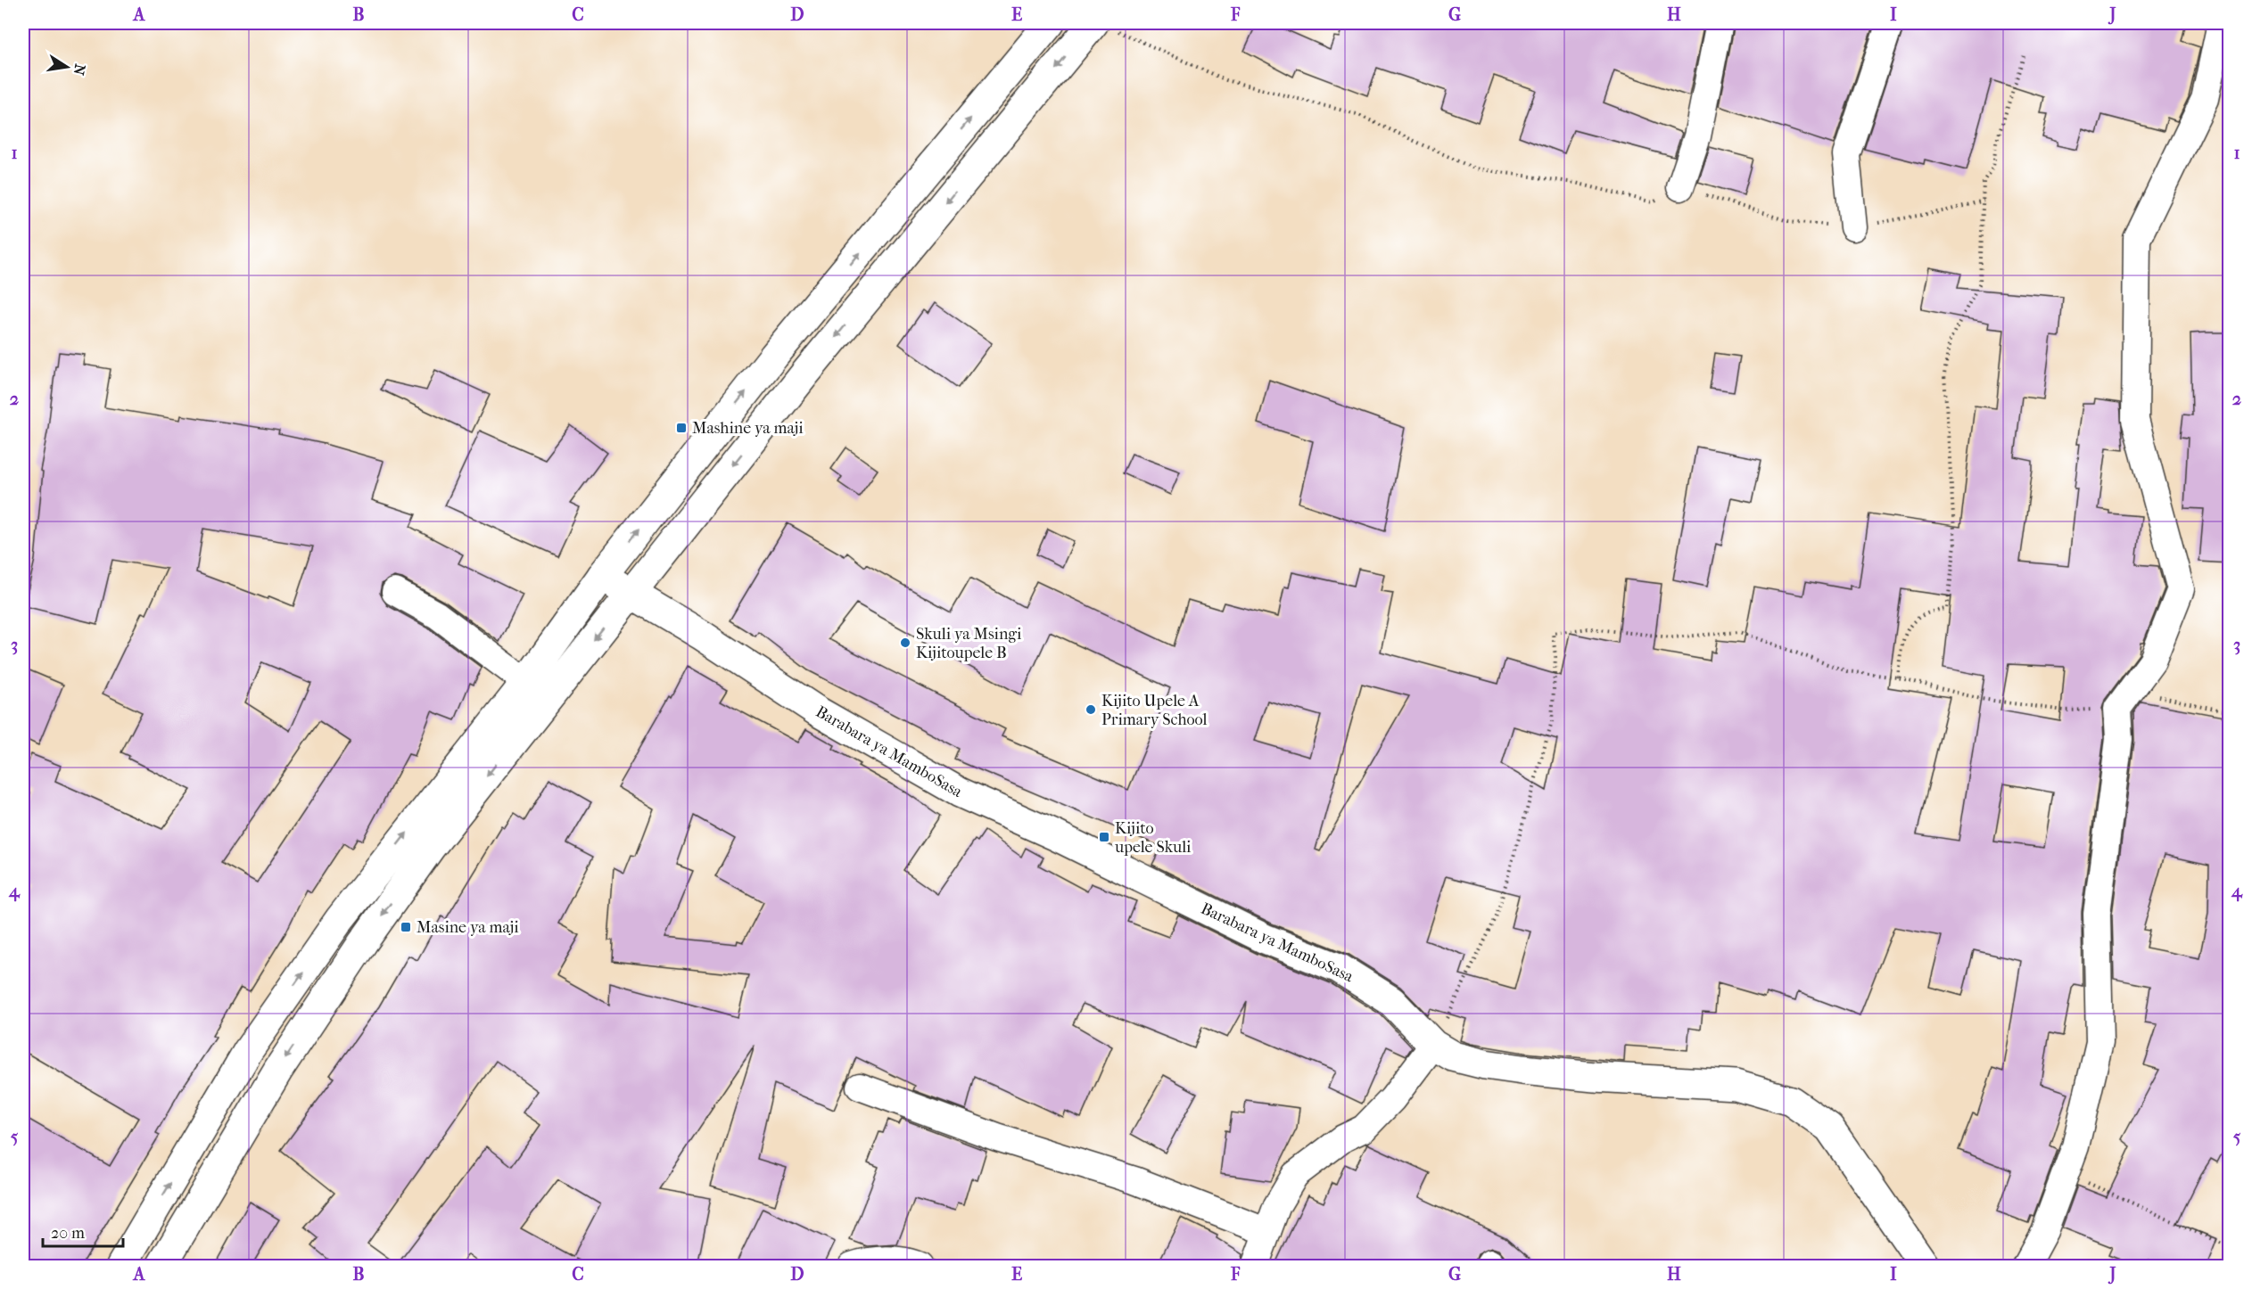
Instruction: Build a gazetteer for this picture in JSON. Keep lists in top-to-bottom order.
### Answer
{
  "streets": {
    "main road": ["Barabara ya MamboSasa"]
  },
  "places": {
    "transit": ["Mashine ya maji", "Kijito upele Skuli", "Masine ya maji"],
    "other": ["Skuli ya Msingi Kijitoupele B", "Kijito Upele A Primary School"]
  },
  "scale_bar": "20 m",
  "north": "right",
  "grid": {
    "columns": [
      "A",
      "B",
      "C",
      "D",
      "E",
      "F",
      "G",
      "H",
      "I",
      "J"
    ],
    "rows": [
      "1",
      "2",
      "3",
      "4",
      "5"
    ]
  }
}
